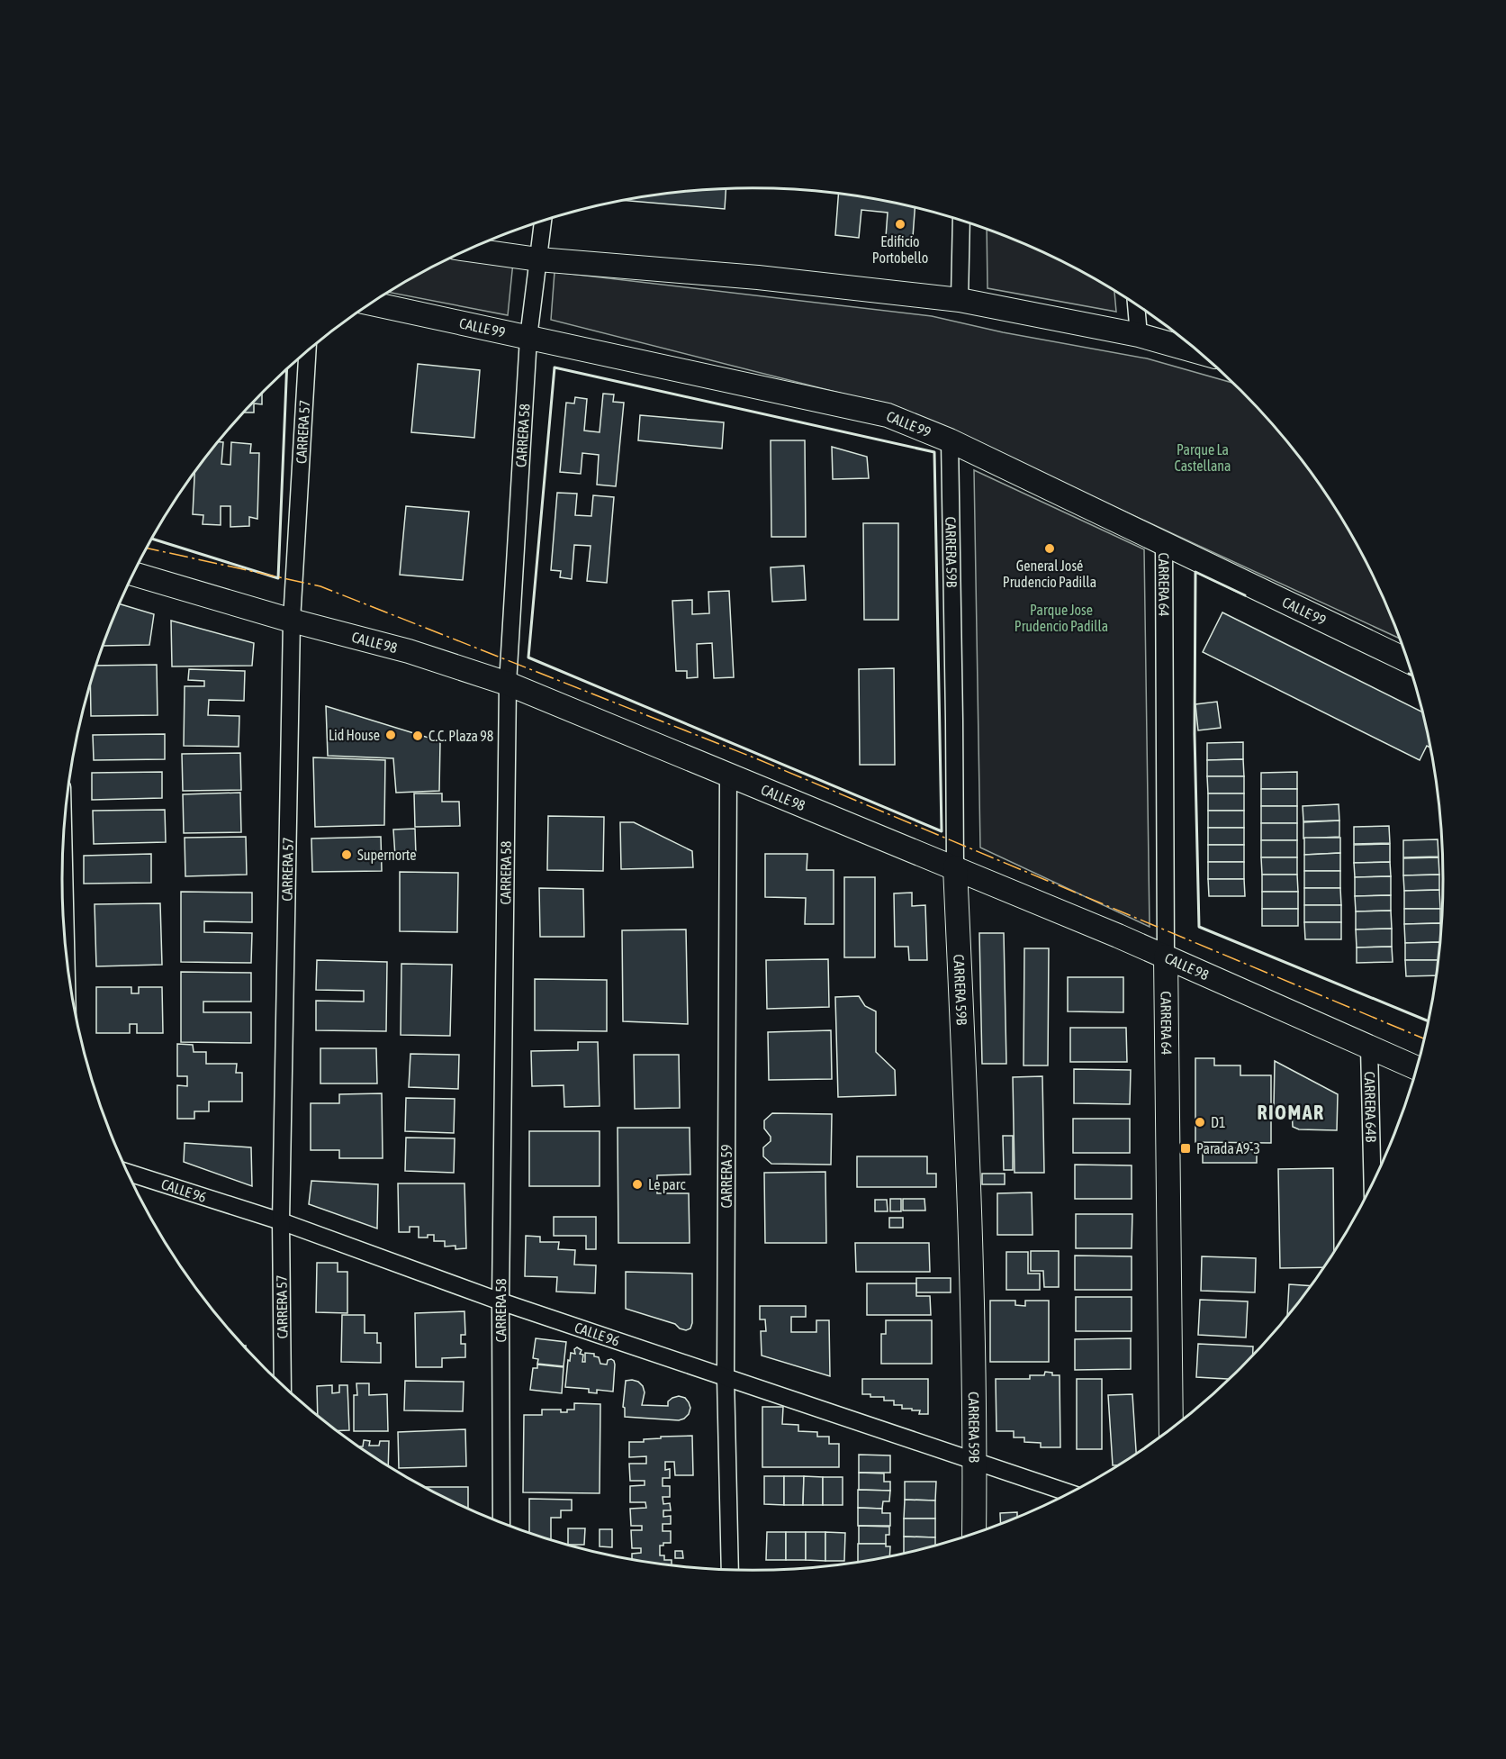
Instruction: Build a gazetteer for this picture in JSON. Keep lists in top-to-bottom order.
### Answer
{
  "streets": {
    "street": [
      "CALLE 99",
      "CARRERA 57",
      "CARRERA 58",
      "CARRERA 59B",
      "CARRERA 64",
      "CALLE 98",
      "CARRERA 64B",
      "CARRERA 59",
      "CALLE 96"
    ]
  },
  "crossings": [
    ["CALLE 99", "CARRERA 58"],
    ["CALLE 99", "CARRERA 59B"],
    ["CALLE 99", "CARRERA 64"],
    ["CARRERA 57", "CALLE 98"],
    ["CARRERA 57", "CALLE 96"],
    ["CARRERA 58", "CALLE 98"],
    ["CARRERA 58", "CALLE 96"],
    ["CARRERA 59B", "CALLE 98"],
    ["CARRERA 59B", "CALLE 96"],
    ["CARRERA 64", "CALLE 98"],
    ["CALLE 98", "CARRERA 64B"],
    ["CALLE 98", "CARRERA 59"],
    ["CARRERA 59", "CALLE 96"]
  ],
  "districts": ["RIOMAR"],
  "parks": ["Parque La Castellana", "Parque Jose Prudencio Padilla"],
  "places": {
    "other": [
      "Edificio Portobello",
      "General José Prudencio Padilla",
      "Lid House",
      "C.C. Plaza 98",
      "Supernorte",
      "D1",
      "Le parc"
    ],
    "transit": ["Parada A9-3"]
  }
}
